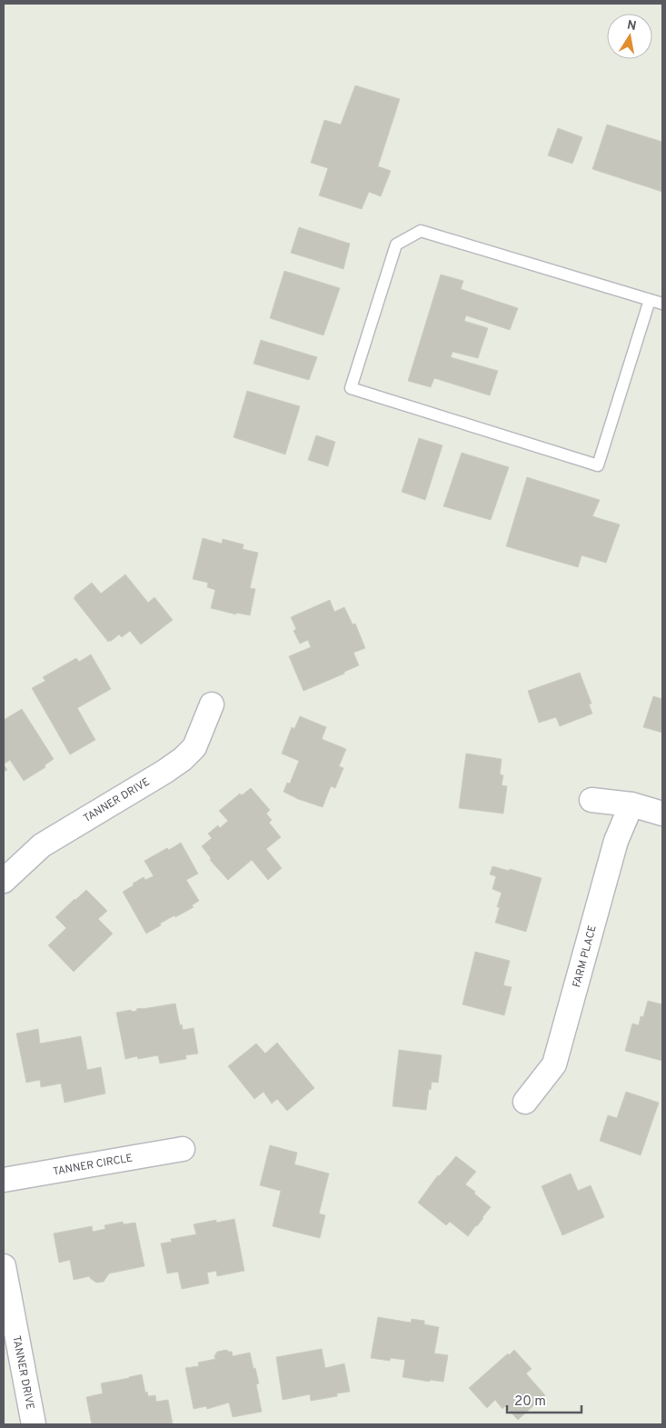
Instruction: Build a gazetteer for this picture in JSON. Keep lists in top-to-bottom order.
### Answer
{
  "streets": {
    "street": ["TANNER DRIVE", "FARM PLACE", "TANNER CIRCLE"]
  },
  "scale_bar": "20 m",
  "north": "top"
}
